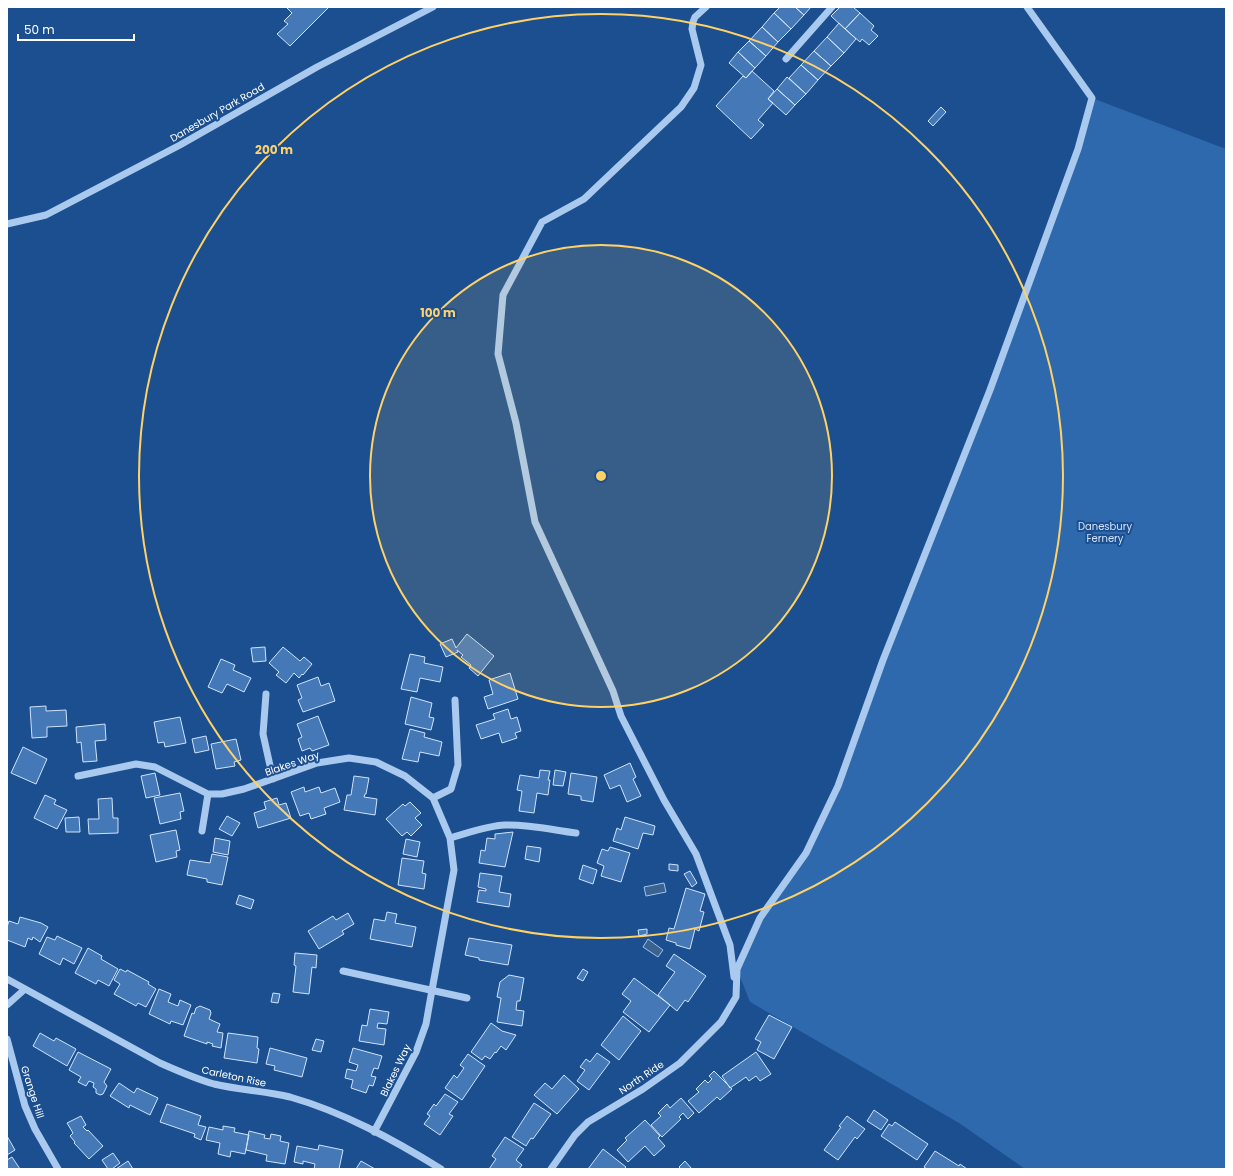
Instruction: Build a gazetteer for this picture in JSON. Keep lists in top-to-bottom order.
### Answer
{
  "streets": {
    "street": [
      "Danesbury Park Road",
      "Blakes Way",
      "Carleton Rise",
      "North Ride",
      "Grange Hill"
    ]
  },
  "crossings": [
    ["Blakes Way", "Carleton Rise"]
  ],
  "parks": ["Danesbury Fernery"],
  "scale_bar": "50 m",
  "rings": ["200 m", "100 m"]
}
